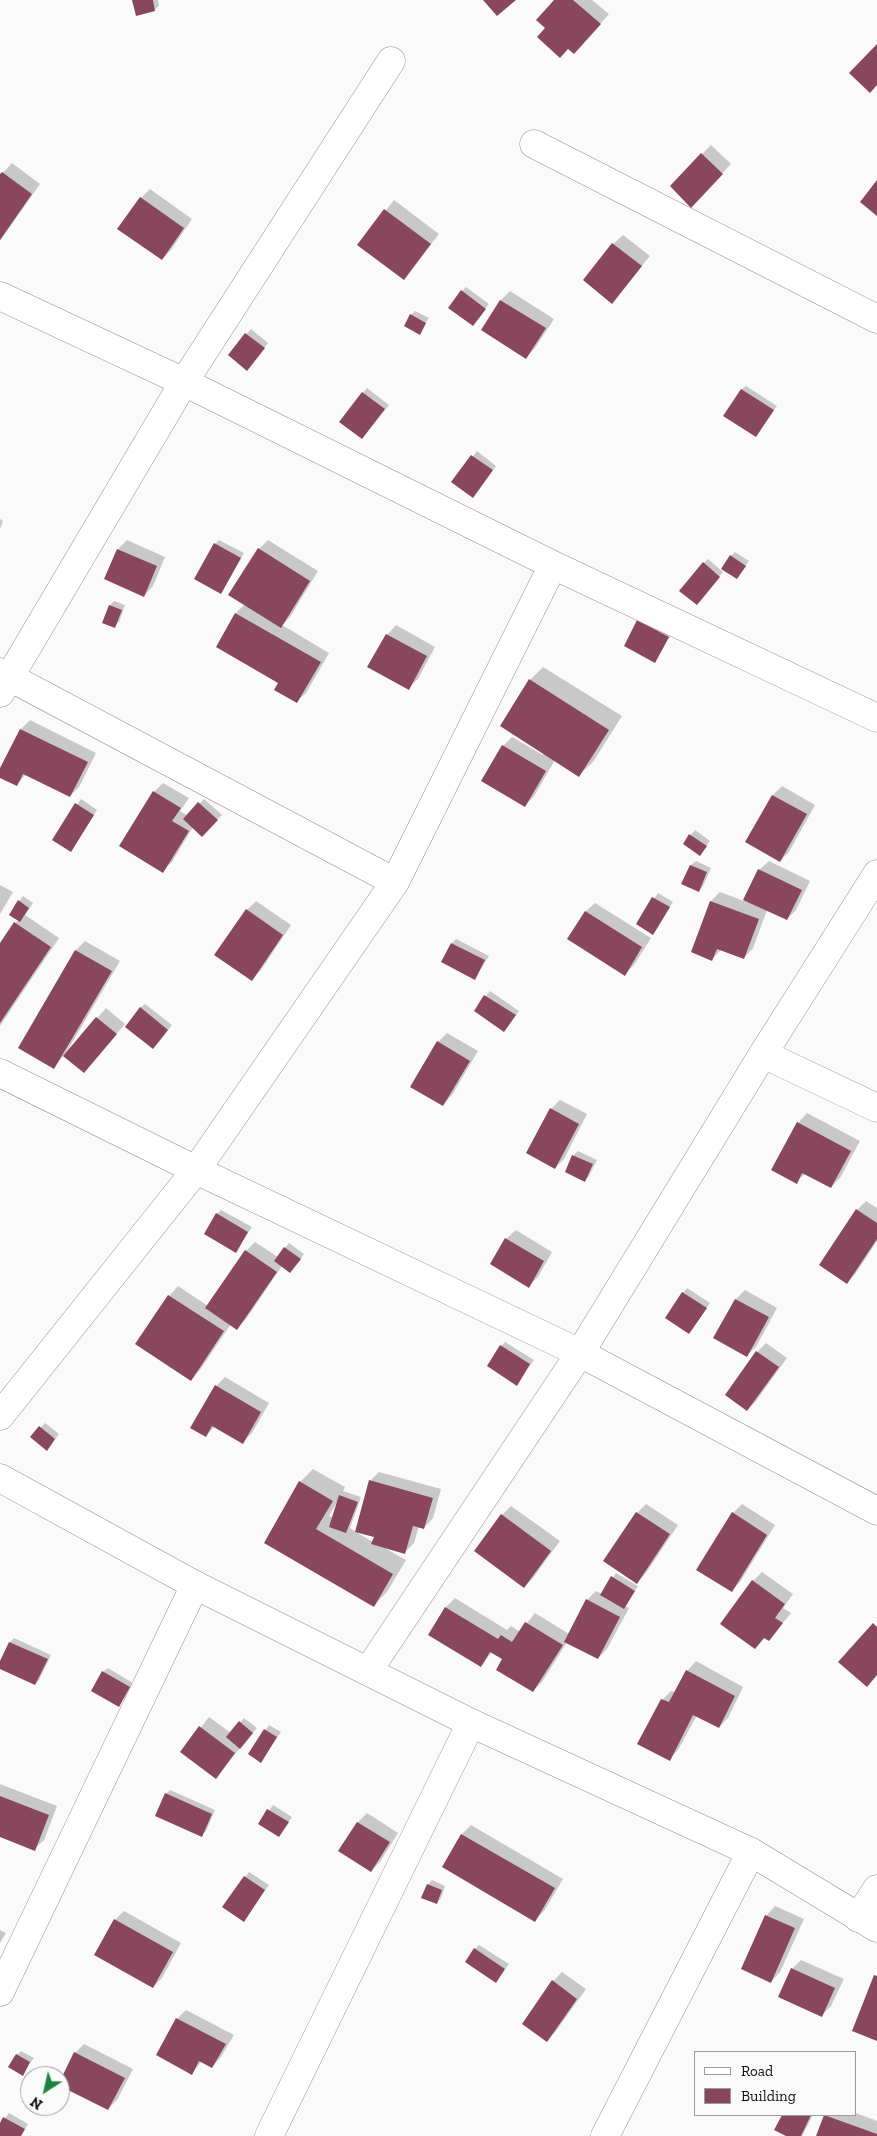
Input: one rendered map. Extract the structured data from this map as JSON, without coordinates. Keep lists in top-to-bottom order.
{
  "legend": ["Road", "Building"],
  "north": "bottom left"
}
